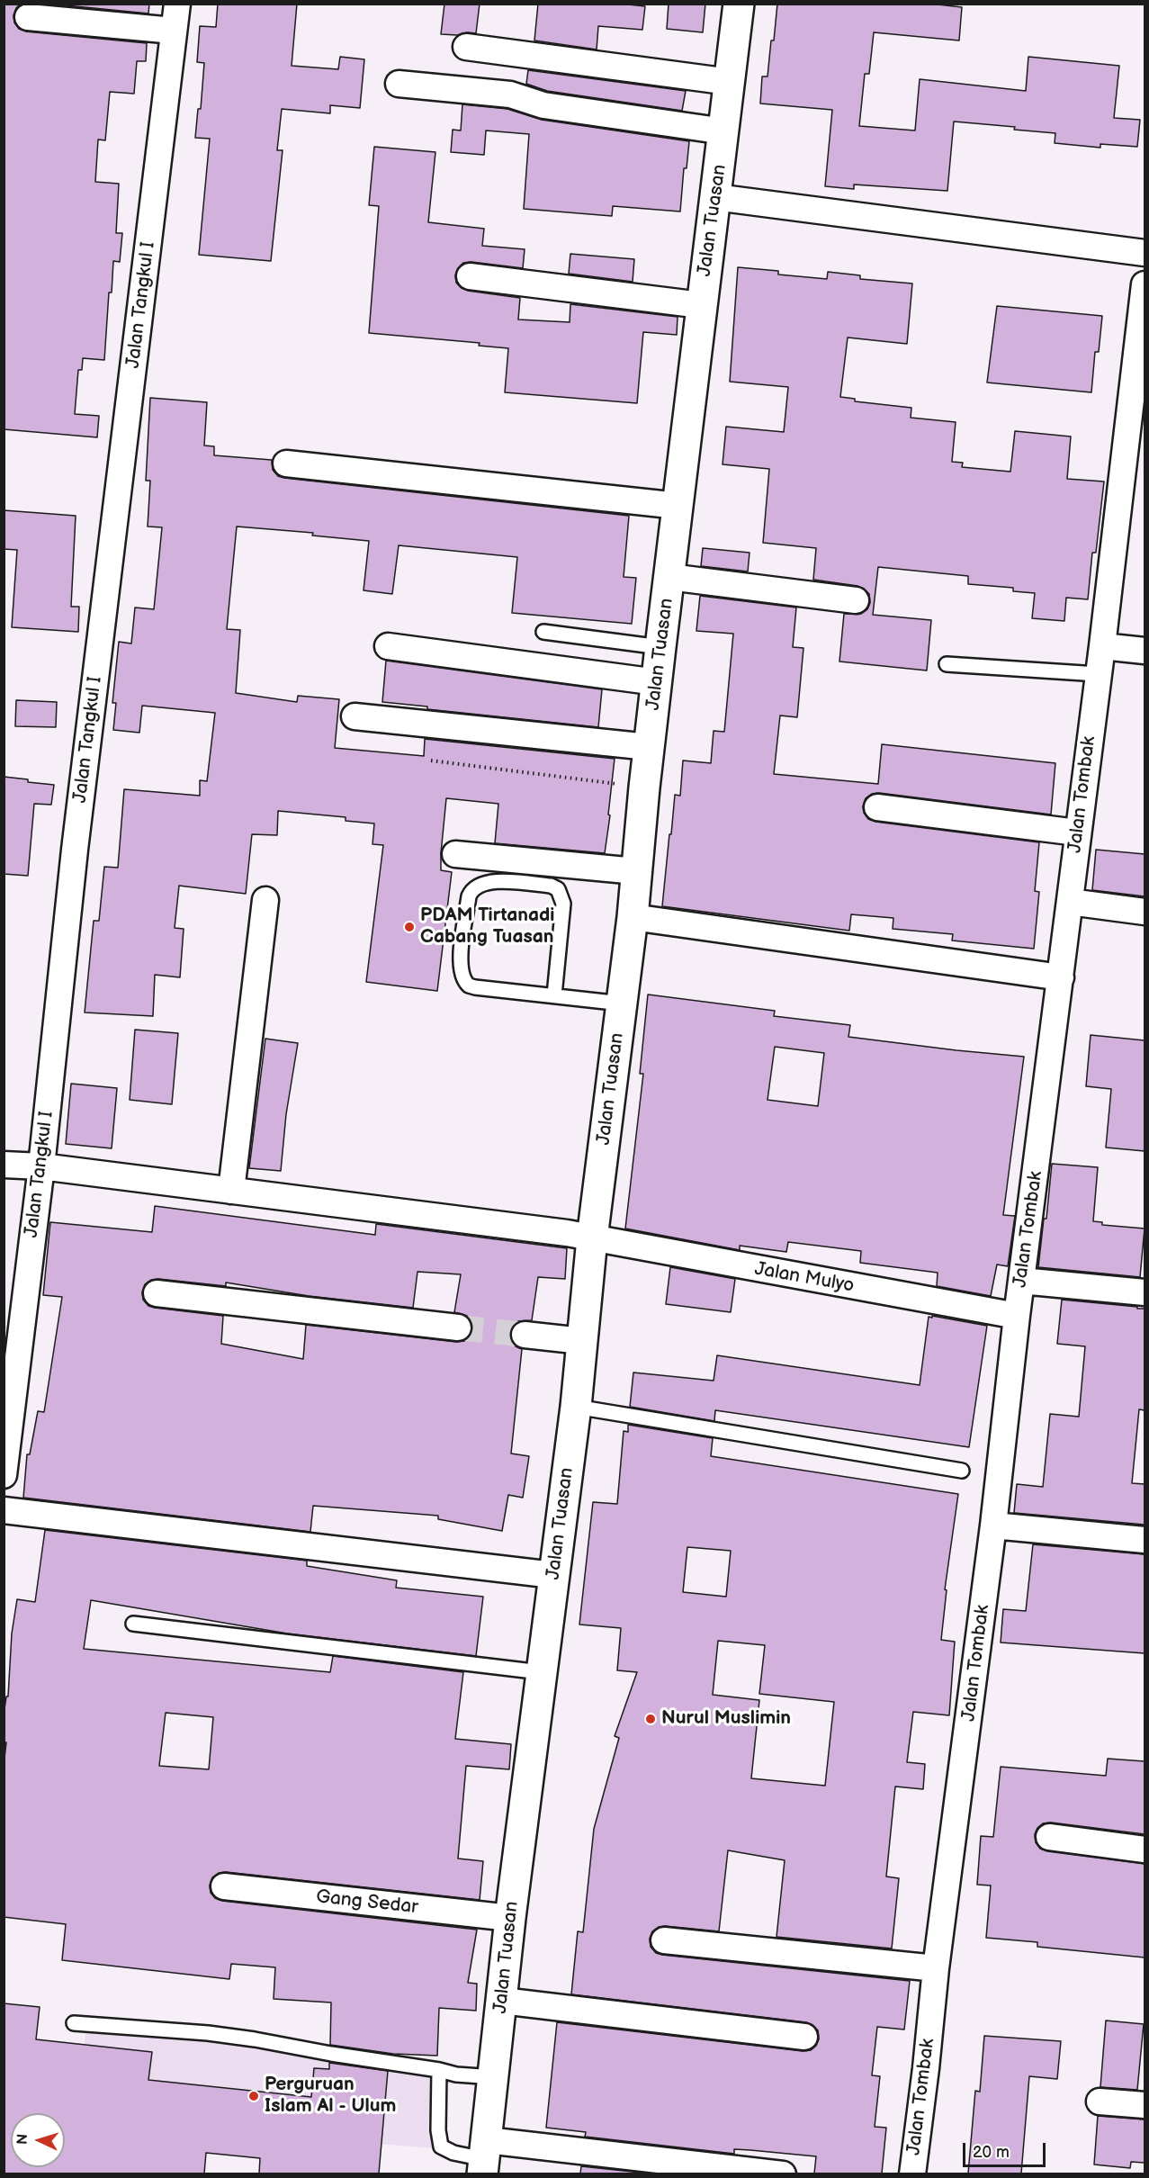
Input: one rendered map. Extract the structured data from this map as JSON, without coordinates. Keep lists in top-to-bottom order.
{
  "streets": {
    "street": [
      "Jalan Tuasan",
      "Jalan Tangkul I",
      "Jalan Tombak",
      "Jalan Mulyo",
      "Gang Sedar"
    ]
  },
  "crossings": [
    ["Jalan Tuasan", "Jalan Mulyo"],
    ["Jalan Tuasan", "Gang Sedar"],
    ["Jalan Tangkul I", "Jalan Mulyo"],
    ["Jalan Tombak", "Jalan Mulyo"]
  ],
  "places": ["PDAM Tirtanadi Cabang Tuasan", "Nurul Muslimin", "Perguruan Islam Al - Ulum"],
  "scale_bar": "20 m",
  "north": "left"
}
